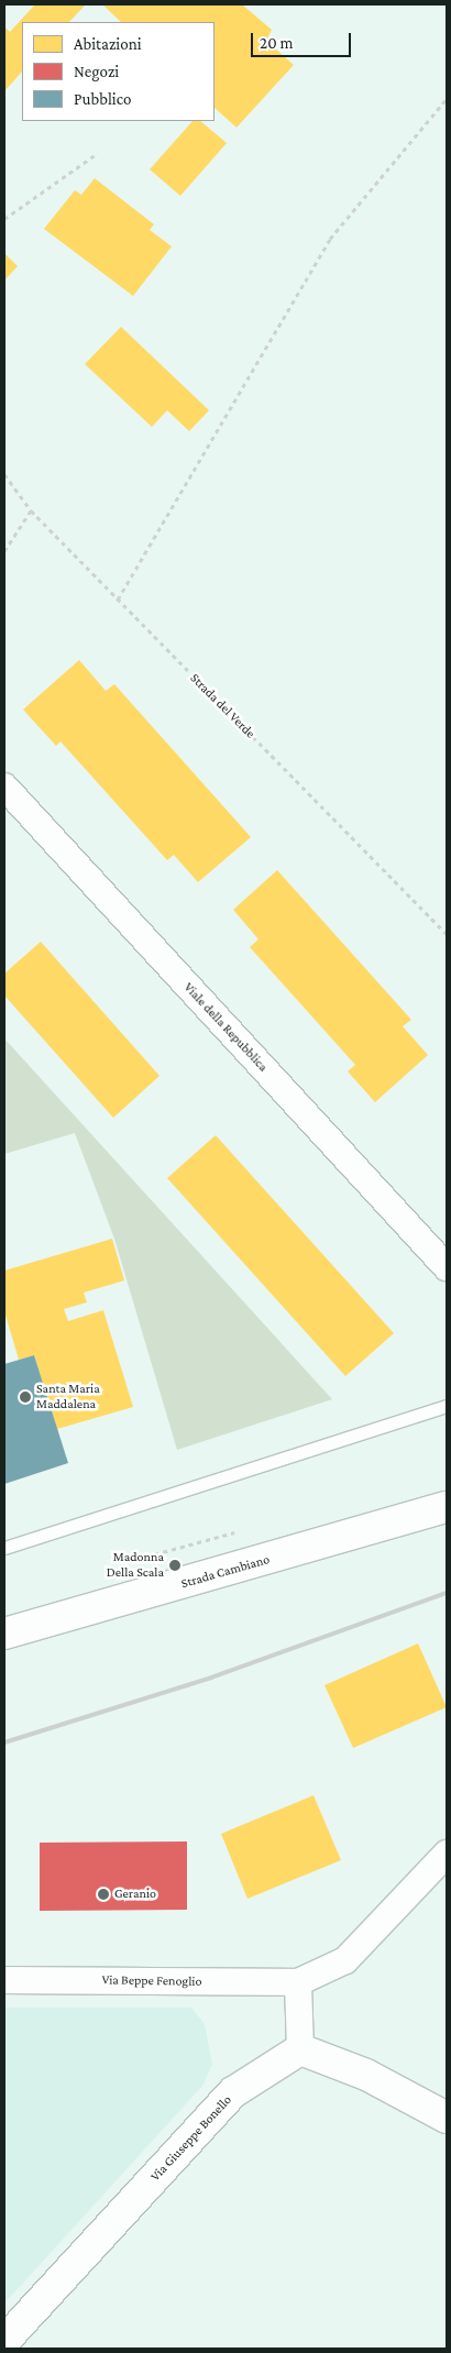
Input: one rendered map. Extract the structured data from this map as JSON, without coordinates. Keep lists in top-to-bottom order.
{
  "streets": {
    "street": [
      "Viale della Repubblica",
      "Strada Cambiano",
      "Via Beppe Fenoglio",
      "Via Giuseppe Bonello"
    ],
    "path": ["Strada del Verde"]
  },
  "places": ["Santa Maria Maddalena", "Madonna Della Scala", "Geranio"],
  "legend": ["Abitazioni", "Negozi", "Pubblico"],
  "scale_bar": "20 m"
}
